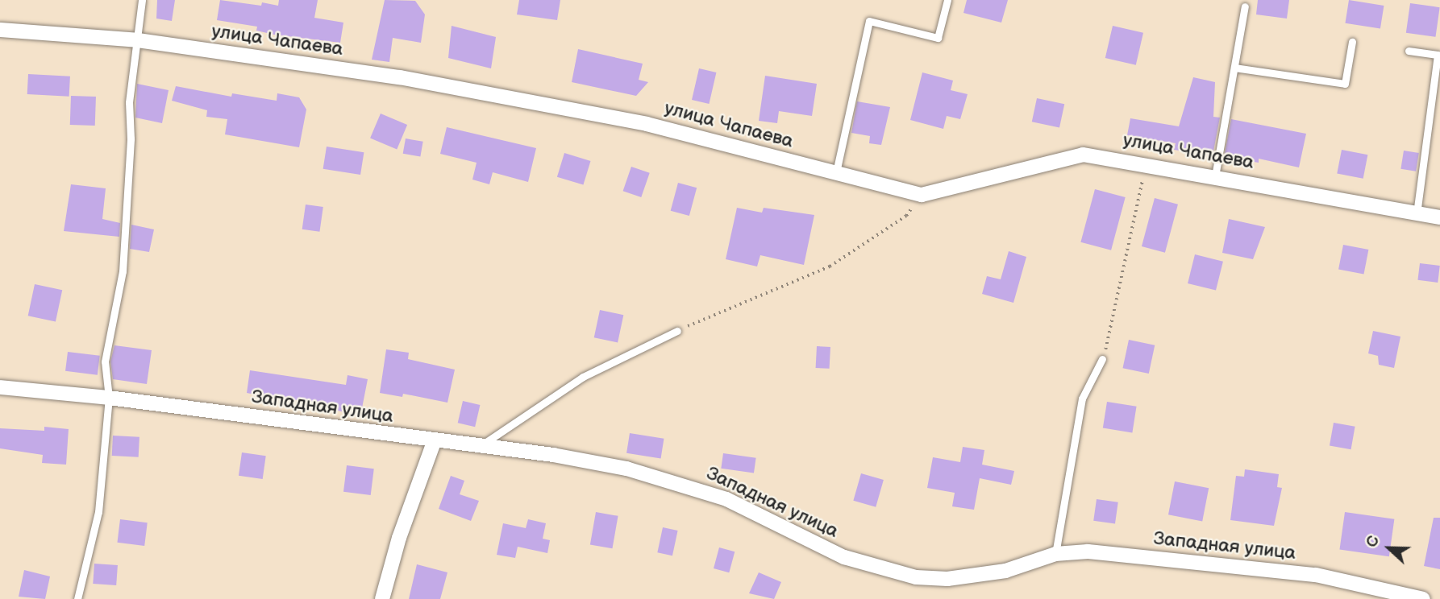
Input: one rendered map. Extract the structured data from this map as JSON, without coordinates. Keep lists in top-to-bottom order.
{
  "streets": {
    "street": ["улица Чапаева", "Западная улица"]
  },
  "north": "left"
}
